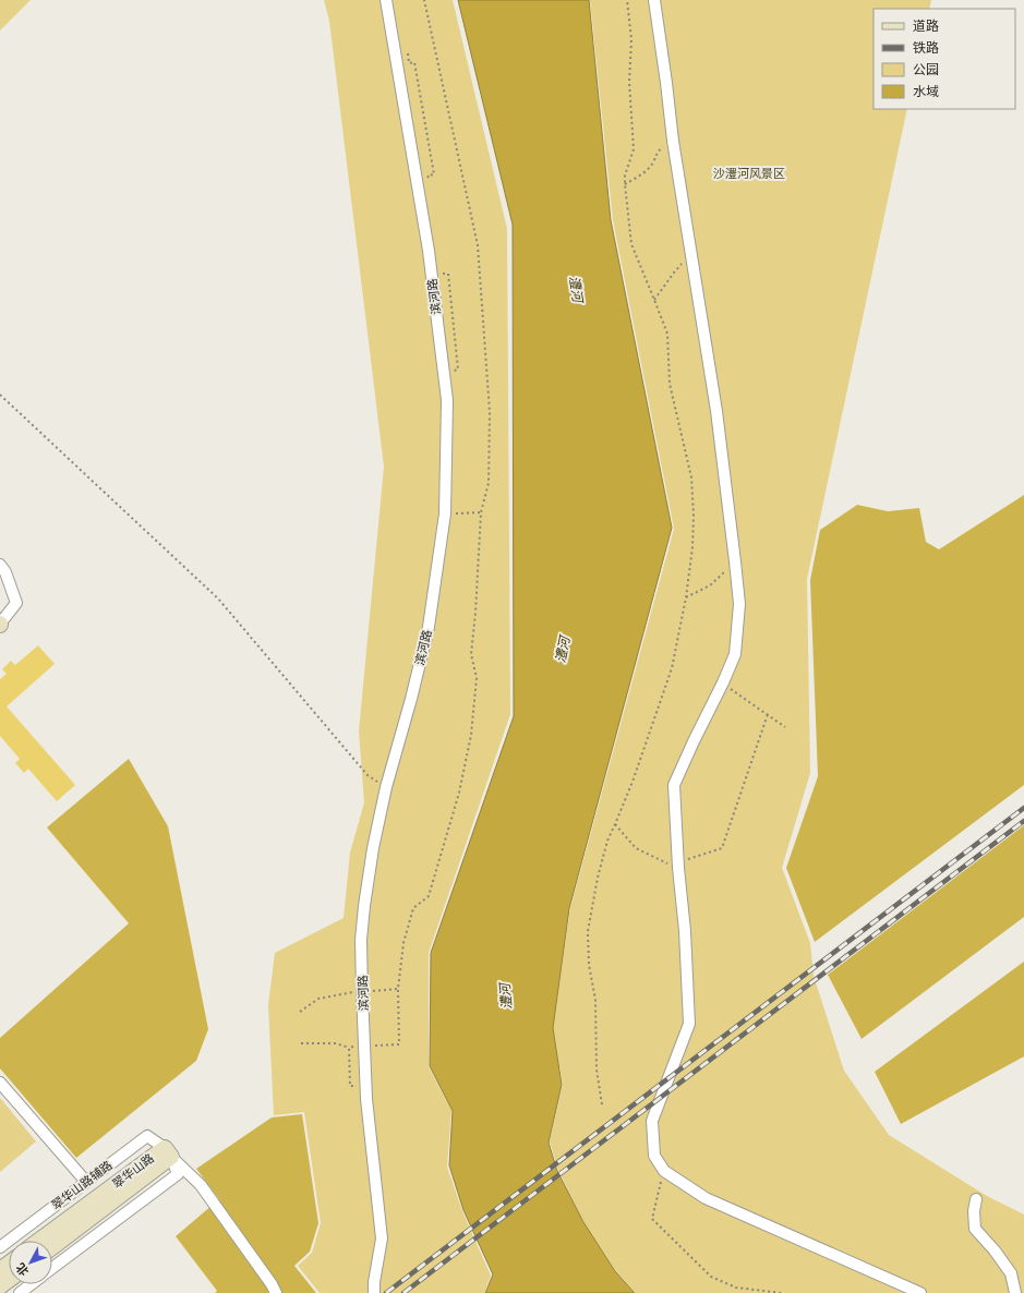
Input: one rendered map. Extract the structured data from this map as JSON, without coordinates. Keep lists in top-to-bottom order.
{
  "streets": {
    "main road": ["翠华山路"],
    "street": ["滨河路", "翠华山路辅路"]
  },
  "crossings": [
    ["翠华山路", "翠华山路辅路"]
  ],
  "water": ["澧河"],
  "parks": ["沙澧河风景区"],
  "legend": [
    "道路",
    "铁路",
    "公园",
    "水域"
  ],
  "north": "bottom left"
}
